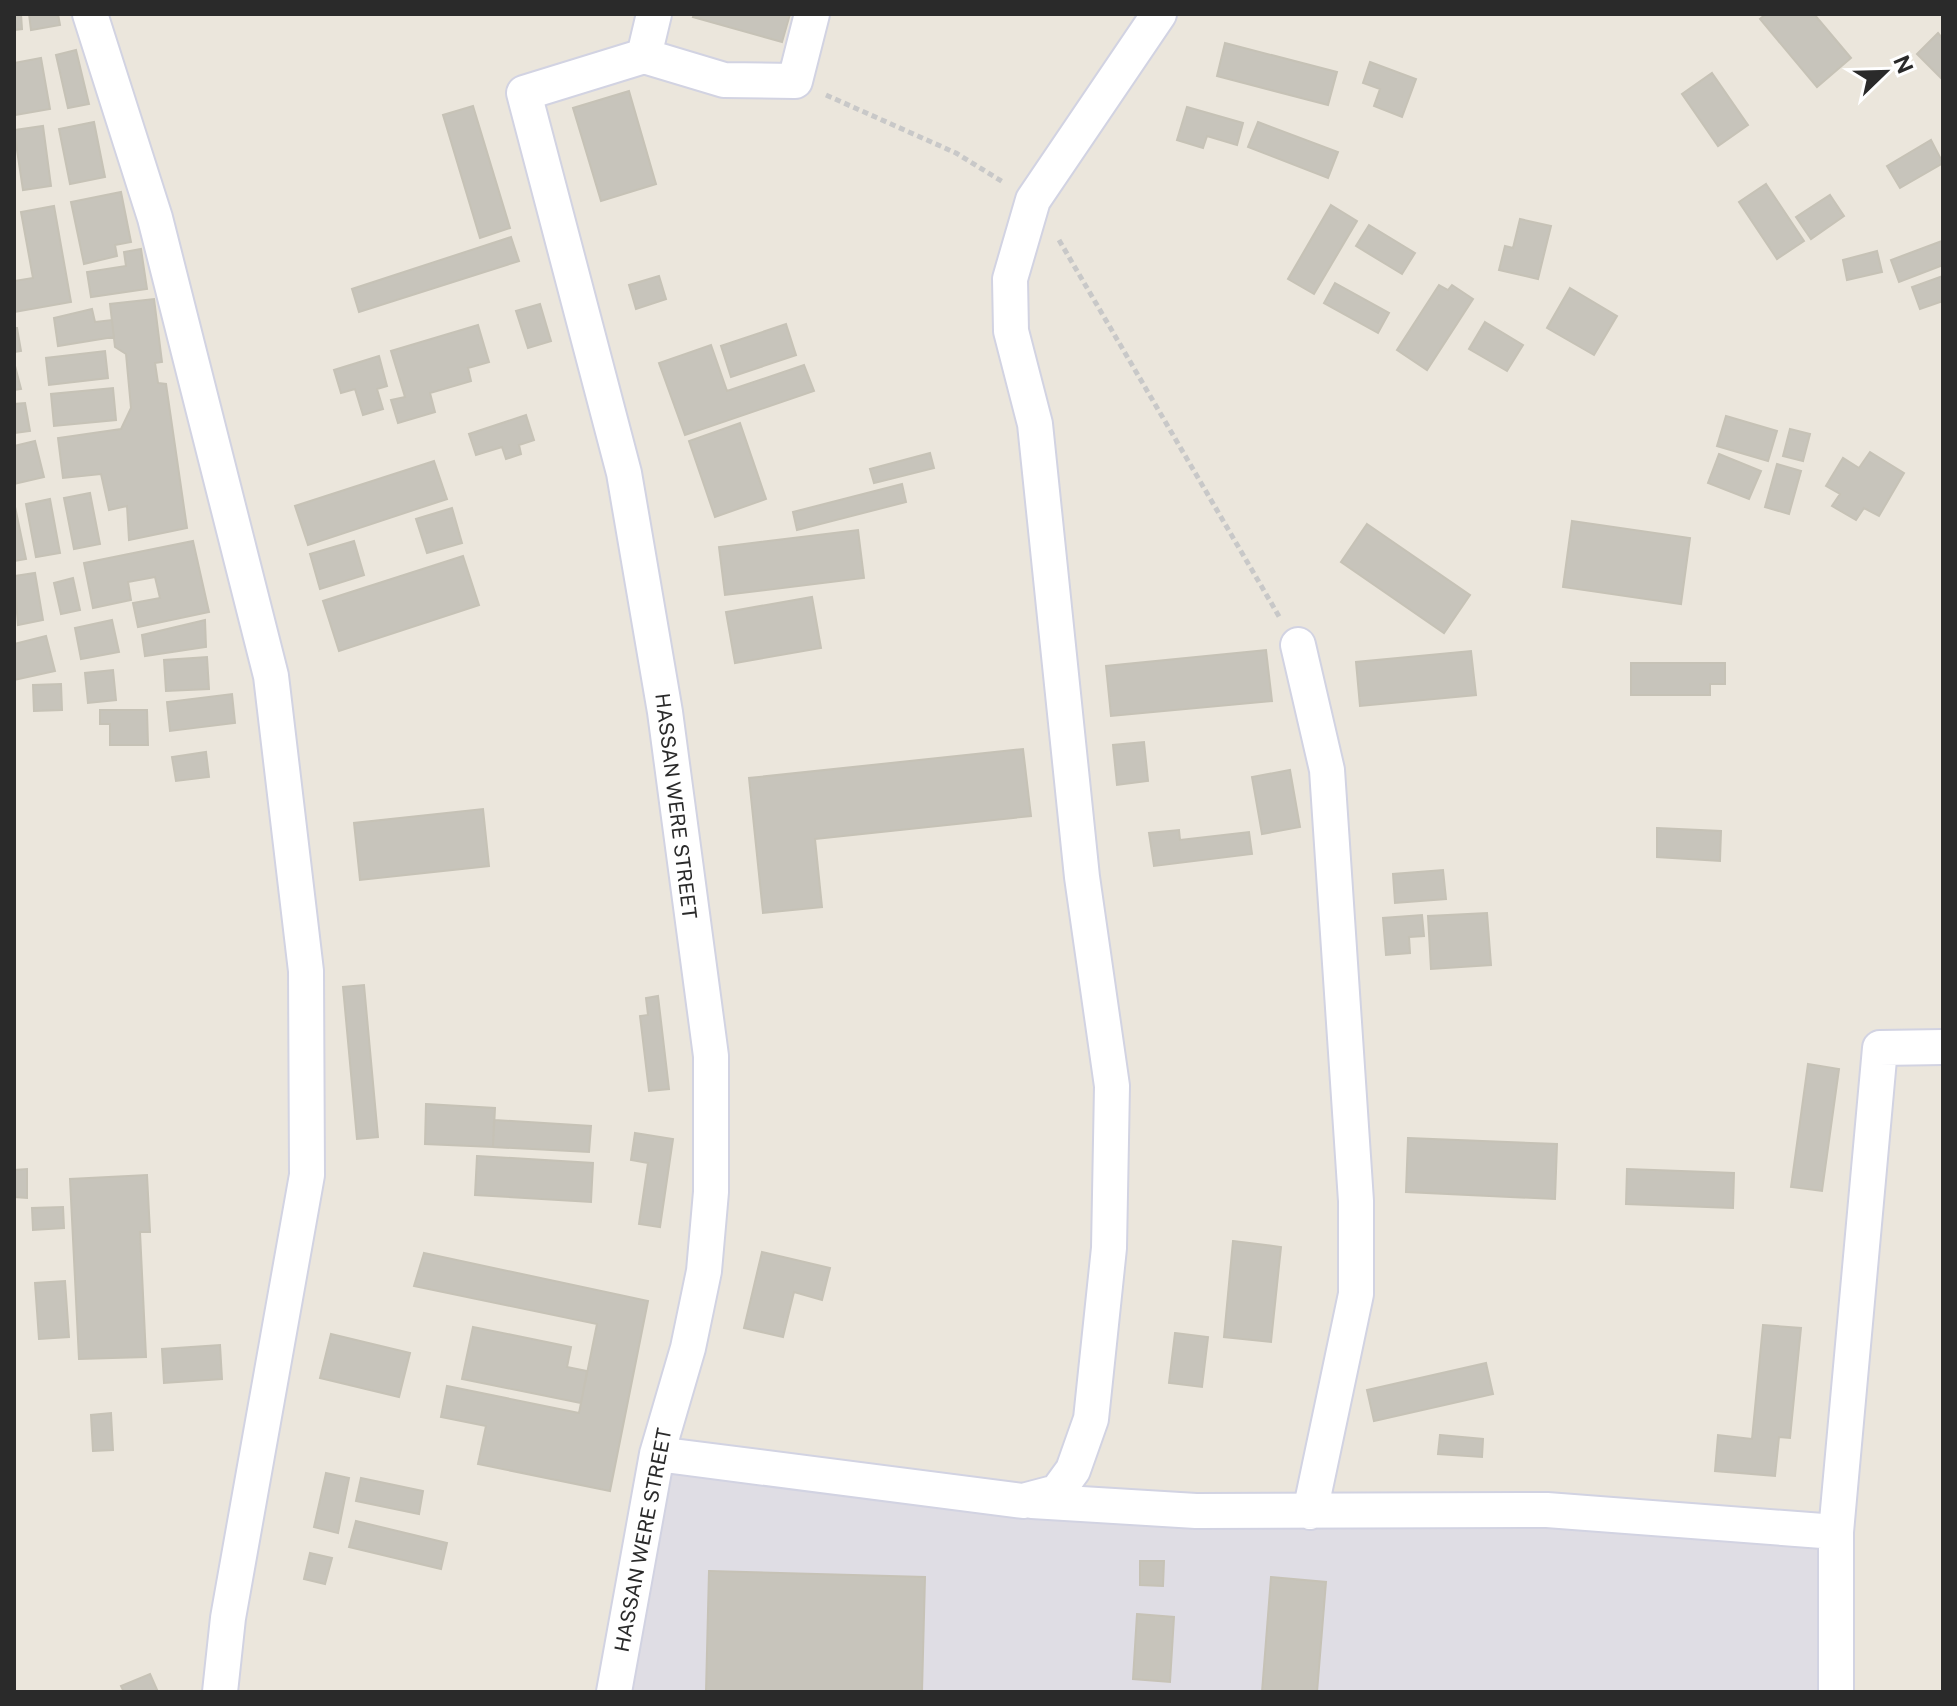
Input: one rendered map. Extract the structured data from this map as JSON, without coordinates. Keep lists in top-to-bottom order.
{
  "streets": {
    "street": ["HASSAN WERE STREET"]
  },
  "north": "top right"
}
